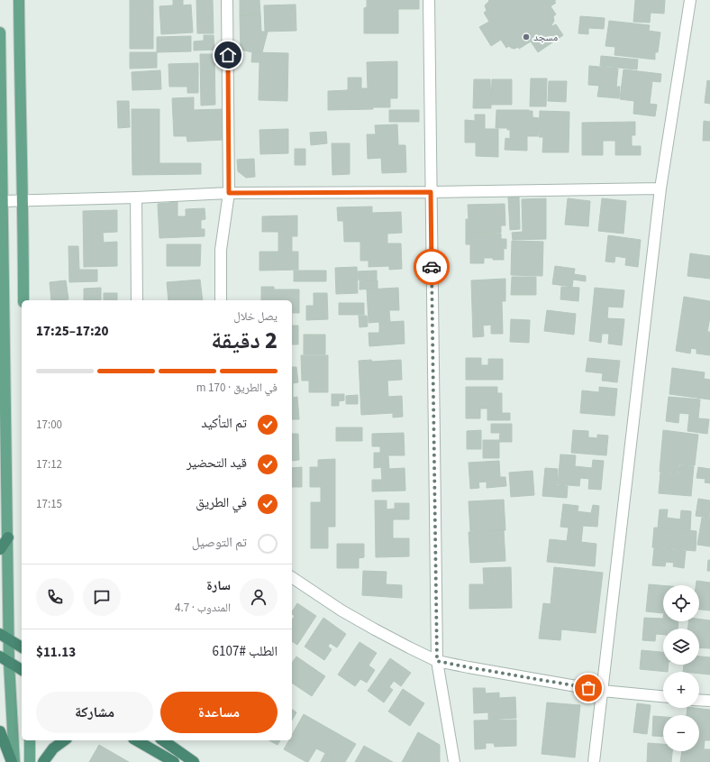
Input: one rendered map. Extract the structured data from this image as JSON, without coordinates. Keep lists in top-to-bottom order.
{
  "places": ["مسجد"],
  "page": {
    "heading": ["2 دقيقة", "يصل خلال", "17:20–17:25"],
    "panel": [
      "سارة",
      "المندوب · 4.7",
      "الطلب #6107",
      "$11.13"
    ],
    "bar": "في الطريق · 170 m",
    "list": [
      ["تم التأكيد", "17:00"],
      ["قيد التحضير", "17:12"],
      ["في الطريق", "17:15"],
      "تم التوصيل"
    ],
    "map_buttons": ["+", "−"],
    "buttons": ["مساعدة", "مشاركة"]
  }
}
